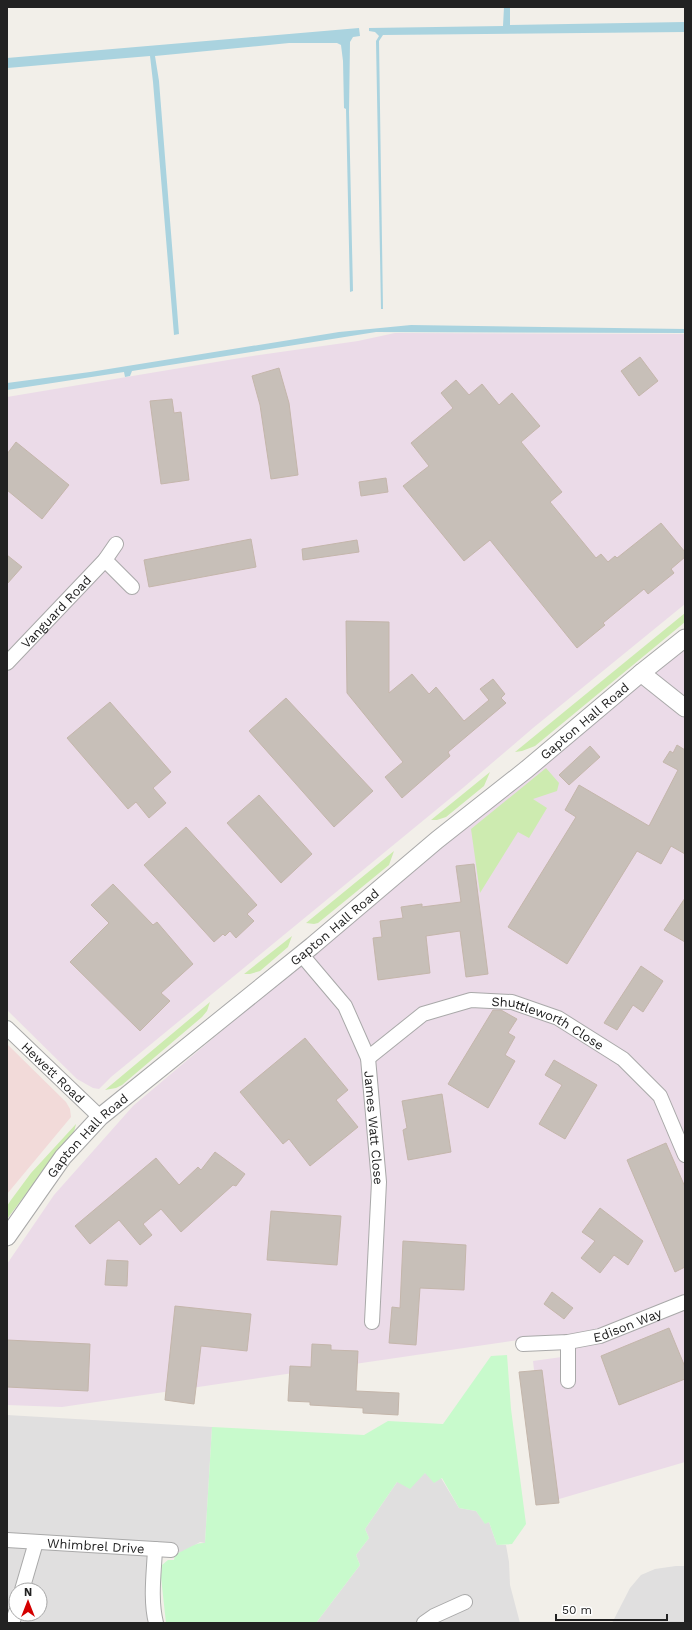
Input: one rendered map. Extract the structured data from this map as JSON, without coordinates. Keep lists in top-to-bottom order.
{
  "streets": {
    "street": [
      "Vanguard Road",
      "Gapton Hall Road",
      "Shuttleworth Close",
      "Hewett Road",
      "James Watt Close",
      "Edison Way",
      "Whimbrel Drive"
    ]
  },
  "crossings": [
    ["Gapton Hall Road", "Hewett Road"],
    ["Gapton Hall Road", "James Watt Close"],
    ["Shuttleworth Close", "James Watt Close"]
  ],
  "scale_bar": "50 m",
  "north": "top"
}
